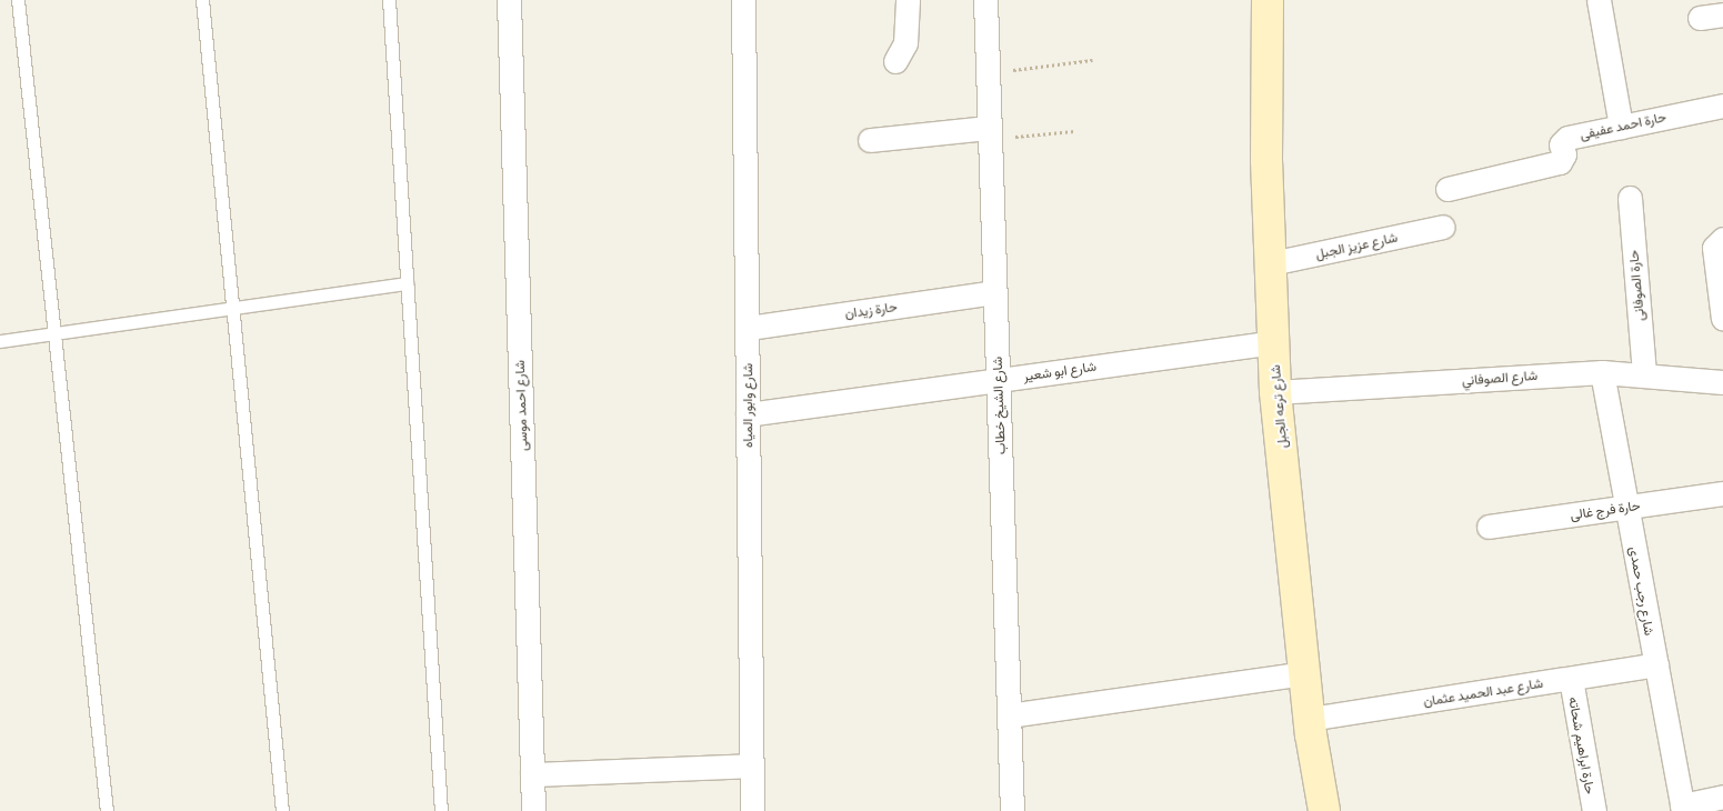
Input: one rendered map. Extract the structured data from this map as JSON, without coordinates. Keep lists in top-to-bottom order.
{
  "streets": {
    "street": [
      "حارة احمد عفيفى",
      "شارع عزيز الجبل",
      "حارة الصوفانى",
      "حارة زيدان",
      "شارع ابو شعير",
      "شارع الصوفاني",
      "شارع احمد موسى",
      "شارع وابور المياه",
      "شارع الشيخ خطاب",
      "شارع ترعه الجبل",
      "حارة فرج غالى",
      "شارع رجب حمدى",
      "شارع عبد الحميد عثمان",
      "حارة ابراهيم شحاته"
    ]
  },
  "crossings": [
    ["شارع عزيز الجبل", "شارع ترعه الجبل"],
    ["حارة الصوفانى", "شارع الصوفاني"],
    ["حارة زيدان", "شارع وابور المياه"],
    ["حارة زيدان", "شارع الشيخ خطاب"],
    ["شارع ابو شعير", "شارع وابور المياه"],
    ["شارع ابو شعير", "شارع الشيخ خطاب"],
    ["شارع ابو شعير", "شارع ترعه الجبل"],
    ["شارع الصوفاني", "شارع ترعه الجبل"],
    ["شارع الصوفاني", "شارع رجب حمدى"],
    ["شارع ترعه الجبل", "شارع عبد الحميد عثمان"],
    ["حارة فرج غالى", "شارع رجب حمدى"],
    ["شارع رجب حمدى", "شارع عبد الحميد عثمان"],
    ["شارع عبد الحميد عثمان", "حارة ابراهيم شحاته"]
  ]
}
